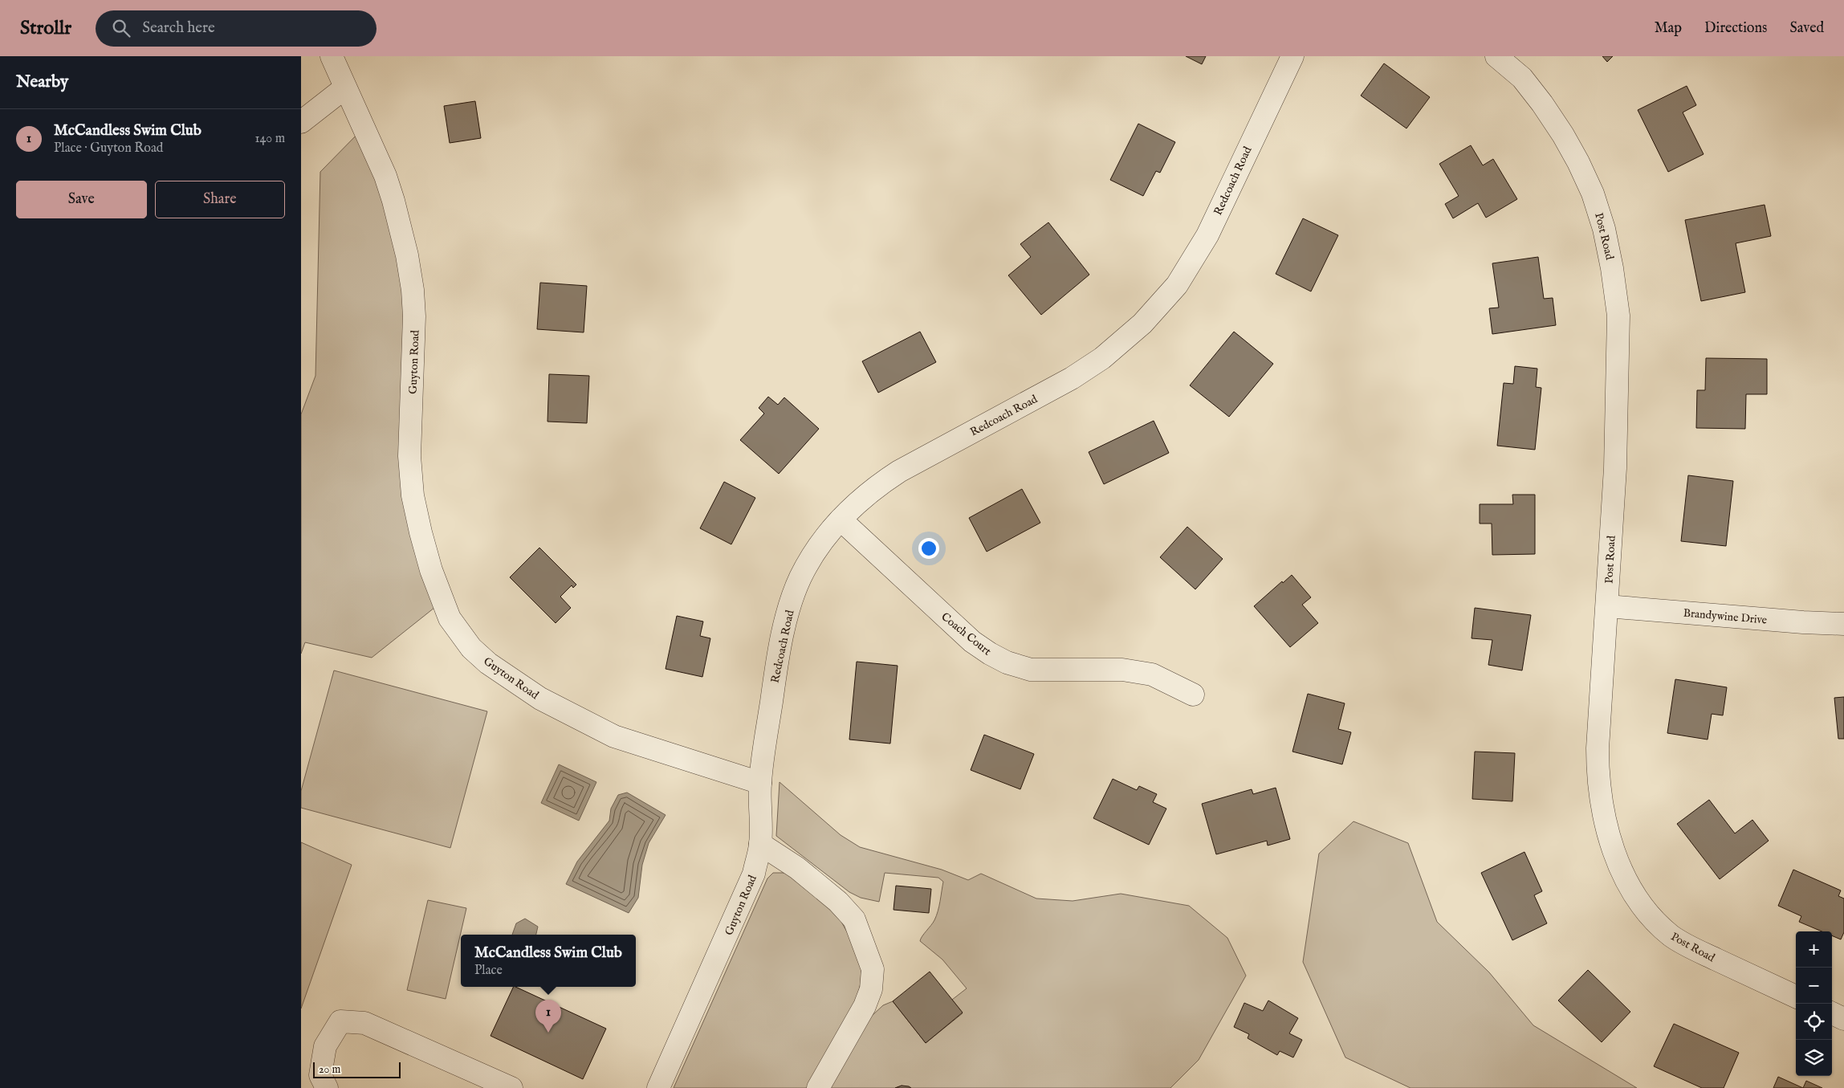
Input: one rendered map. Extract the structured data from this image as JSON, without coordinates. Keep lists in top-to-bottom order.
{
  "streets": {
    "street": [
      "Redcoach Road",
      "Post Road",
      "Guyton Road",
      "Brandywine Drive",
      "Coach Court"
    ]
  },
  "crossings": [
    ["Redcoach Road", "Guyton Road"],
    ["Redcoach Road", "Coach Court"],
    ["Post Road", "Brandywine Drive"]
  ],
  "scale_bar": "20 m",
  "page": {
    "header": "Strollr",
    "search": "Search here",
    "nav": ["Map", "Directions", "Saved"],
    "heading": "Nearby",
    "list": [
      {
        "mark": "1",
        "name": "McCandless Swim Club",
        "note": "Place · Guyton Road",
        "value": "140 m"
      }
    ],
    "buttons": ["Save", "Share"],
    "map_buttons": ["+", "−"],
    "popup": ["McCandless Swim Club", "Place"],
    "pins": "1",
    "scale": "20 m"
  }
}
